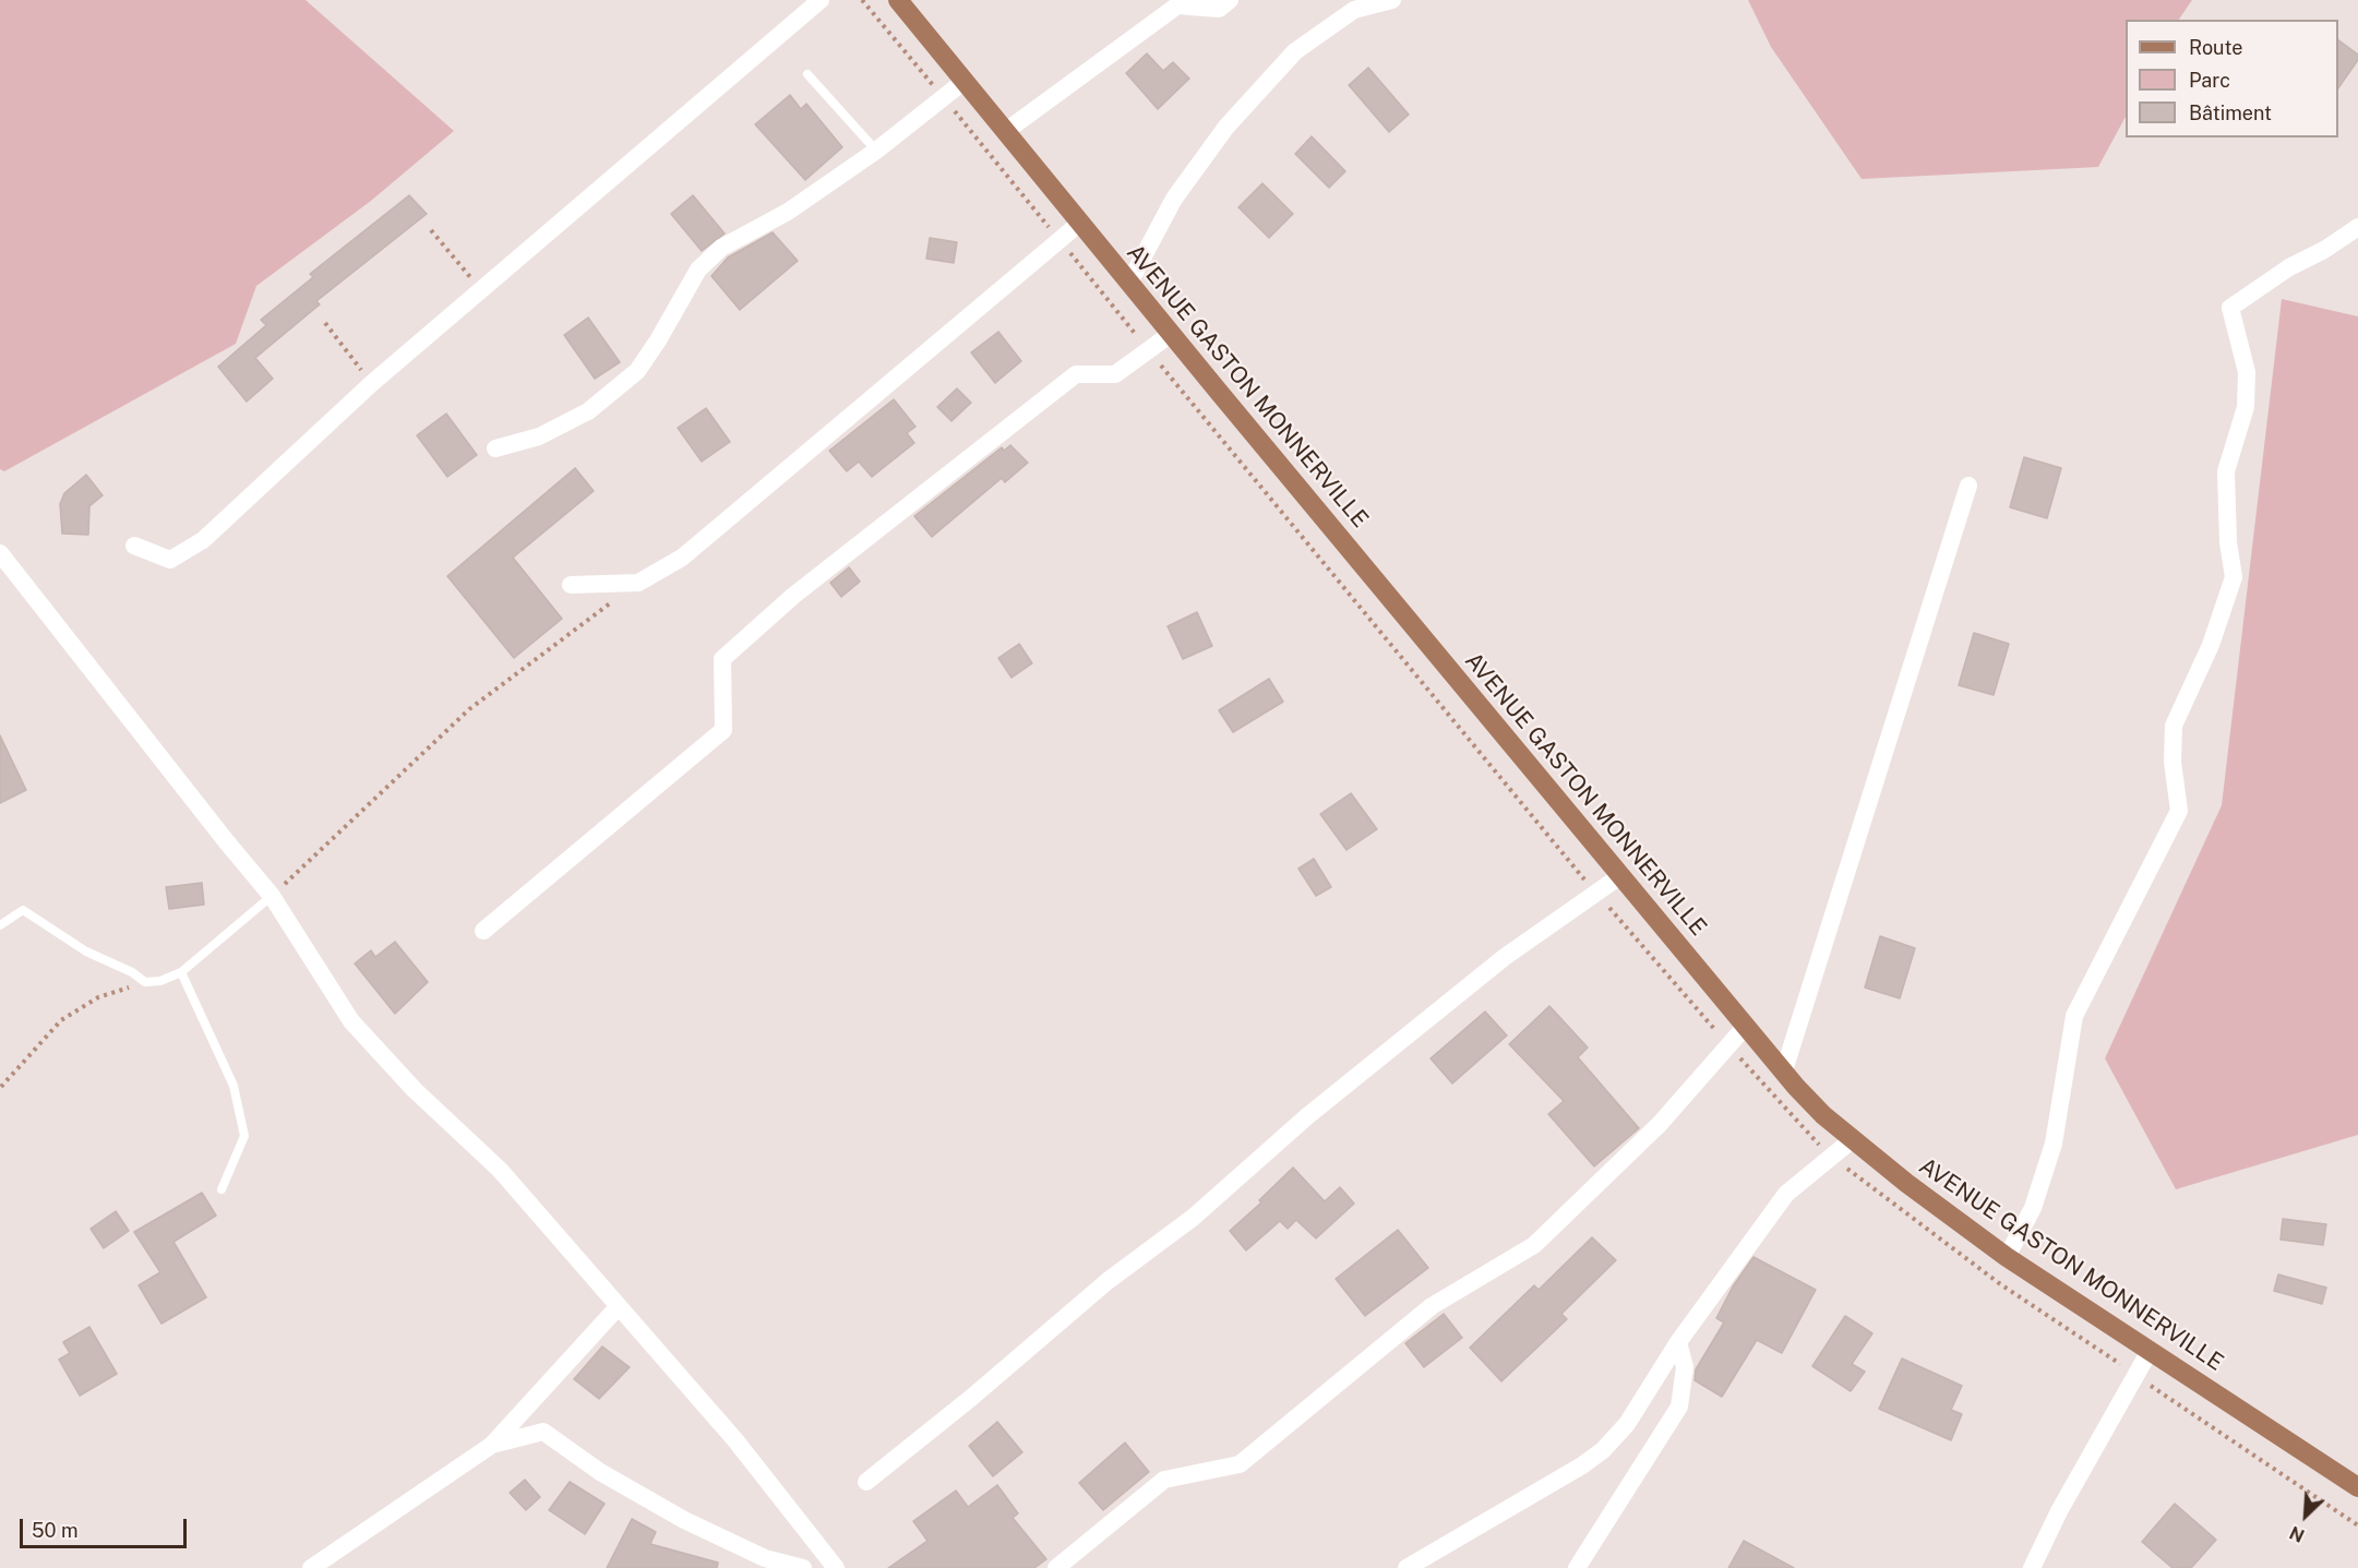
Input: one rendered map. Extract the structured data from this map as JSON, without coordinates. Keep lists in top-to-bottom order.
{
  "streets": {
    "main road": ["AVENUE GASTON MONNERVILLE"]
  },
  "legend": ["Route", "Parc", "Bâtiment"],
  "scale_bar": "50 m",
  "north": "bottom left"
}
